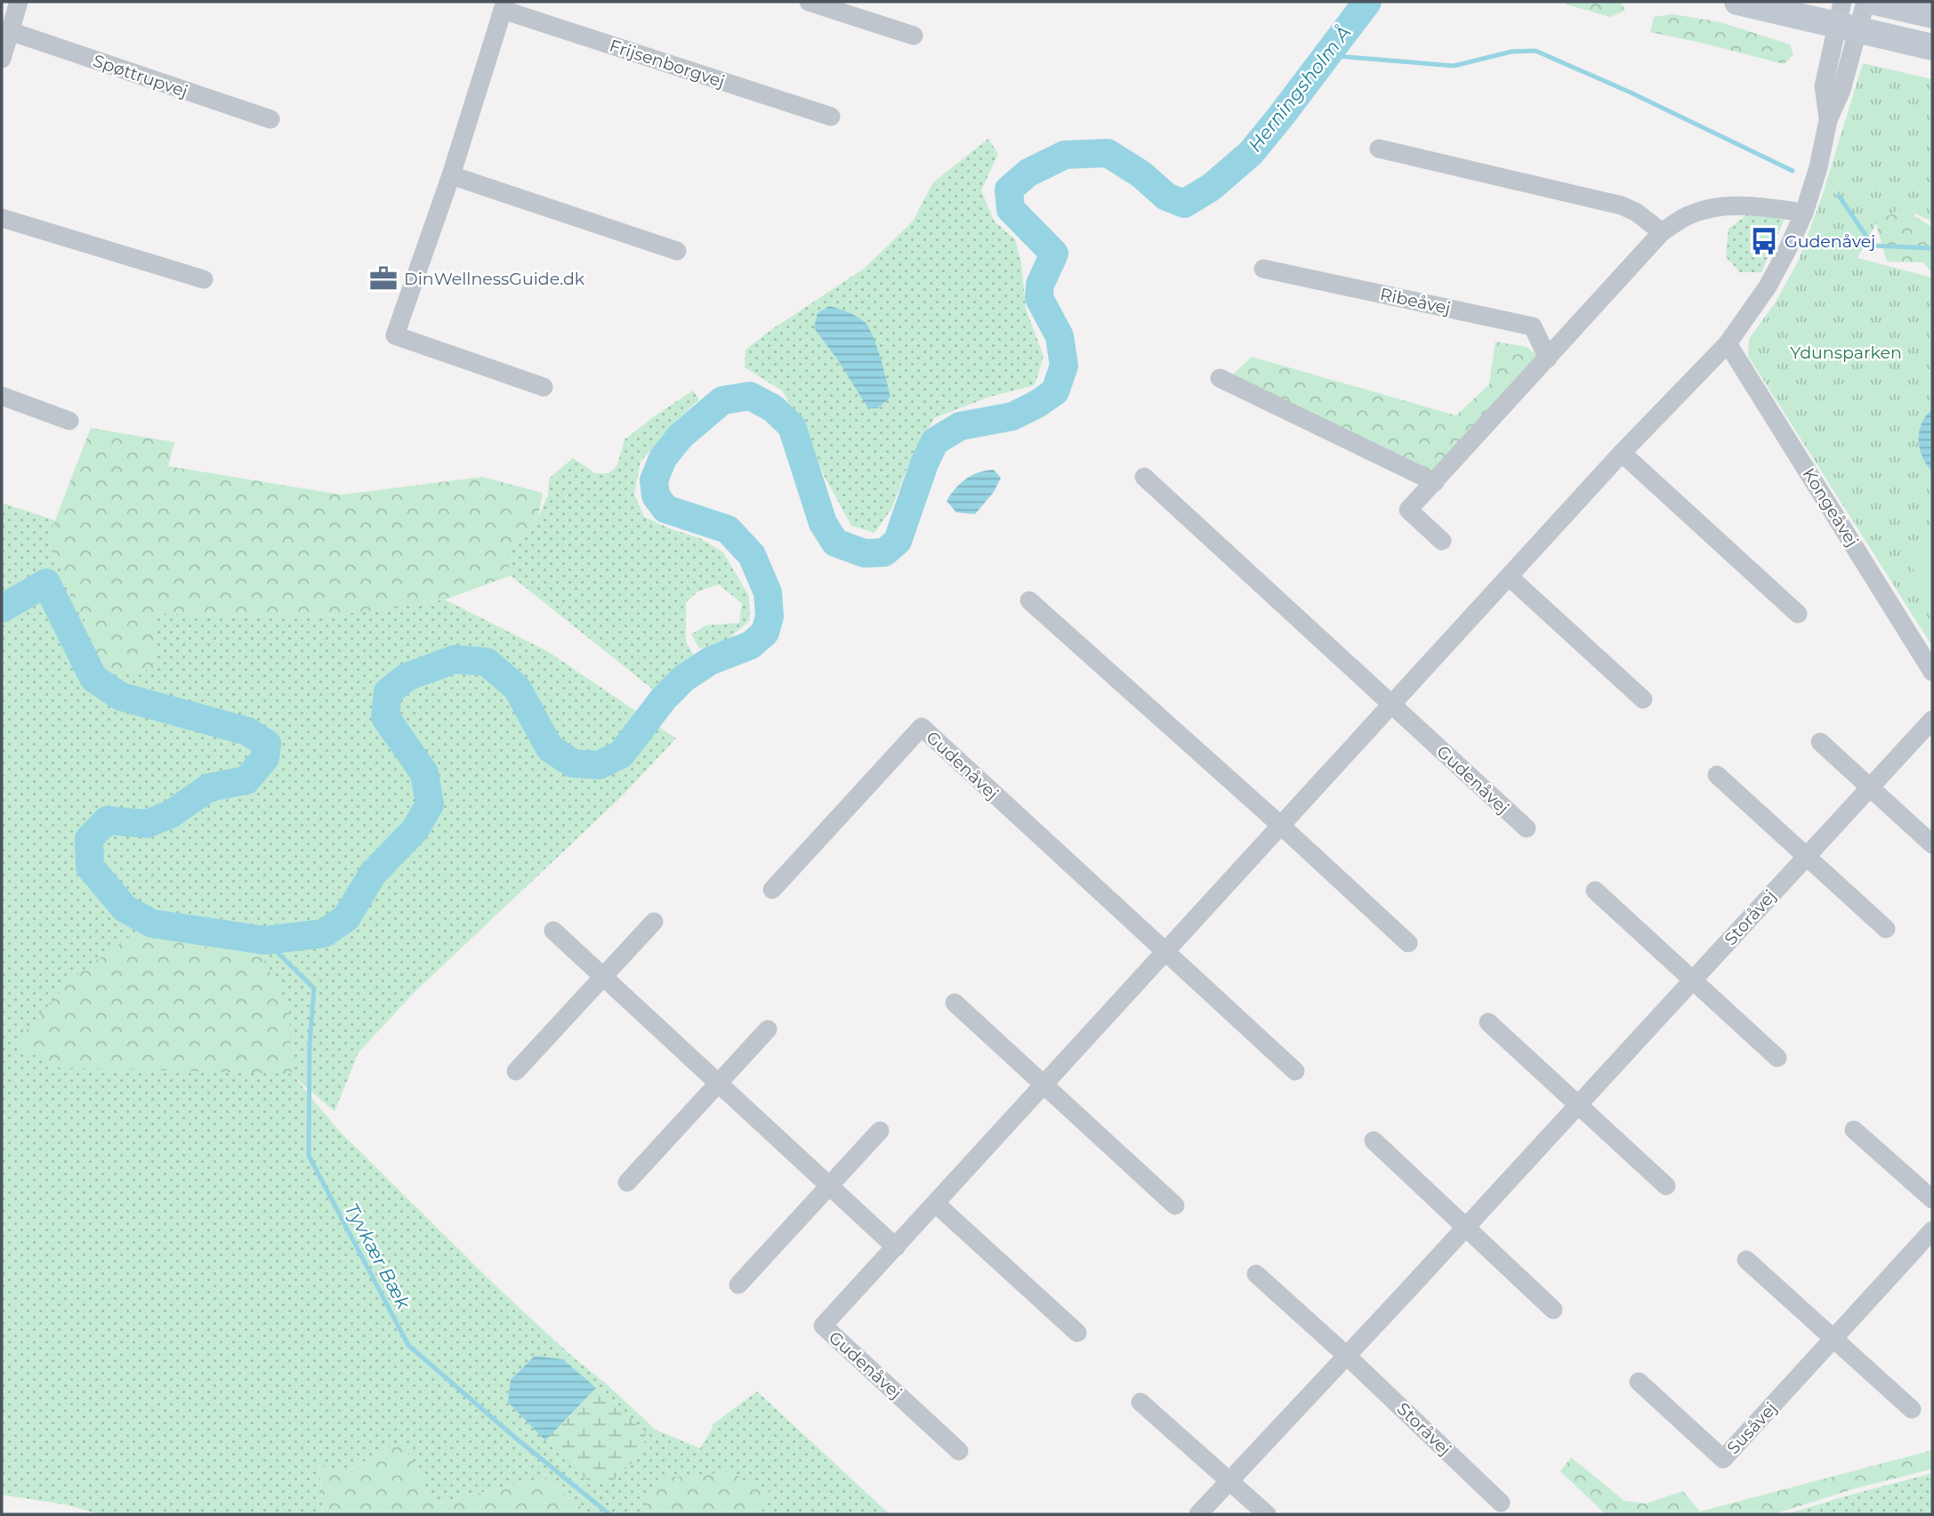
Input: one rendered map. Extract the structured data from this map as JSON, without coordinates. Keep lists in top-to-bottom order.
{
  "streets": {
    "street": [
      "Frijsenborgvej",
      "Spøttrupvej",
      "Ribeåvej",
      "Kongeåvej",
      "Gudenåvej",
      "Storåvej",
      "Susåvej"
    ]
  },
  "crossings": [
    ["Kongeåvej", "Gudenåvej"]
  ],
  "water": ["Herningsholm Å", "Tyvkær Bæk"],
  "parks": ["Ydunsparken"],
  "places": {
    "bus stop": ["Gudenåvej"],
    "office": ["DinWellnessGuide.dk"]
  }
}
